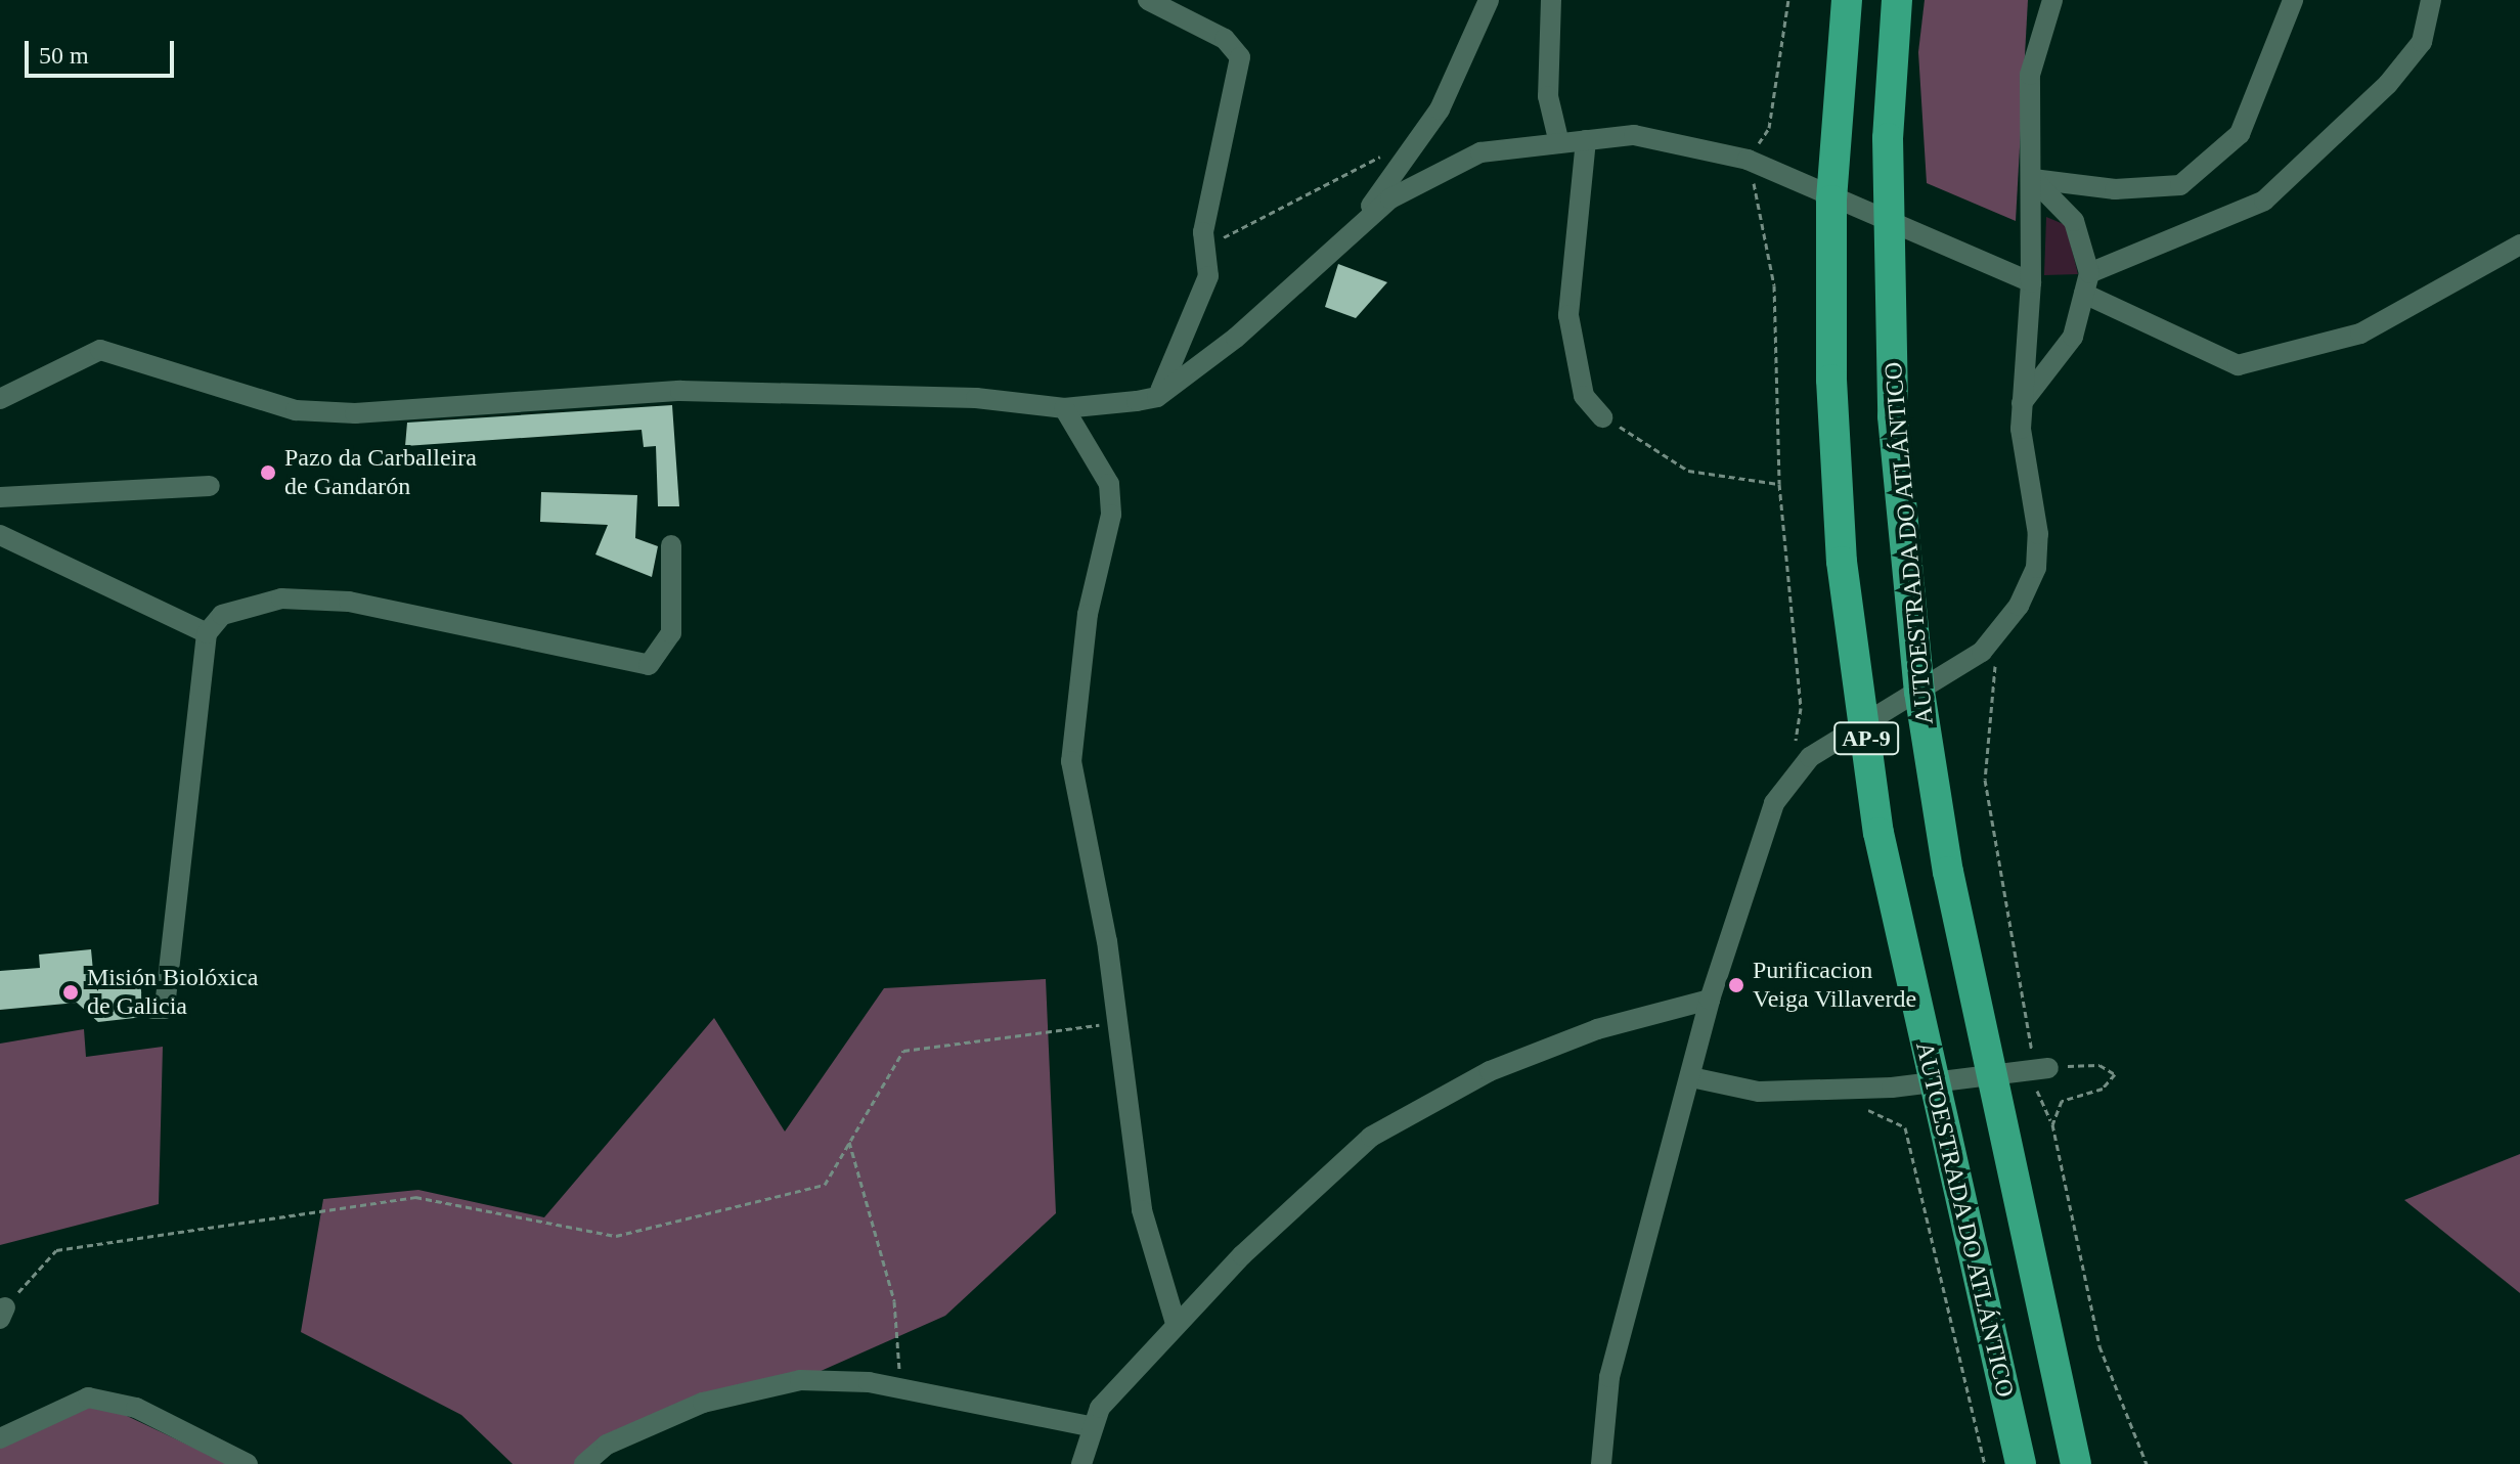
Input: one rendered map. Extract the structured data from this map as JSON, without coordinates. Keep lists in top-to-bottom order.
{
  "streets": {
    "highway": ["AUTOESTRADA DO ATLÁNTICO", "AP-9"]
  },
  "places": ["Pazo da Carballeira de Gandarón", "Purificacion Veiga Villaverde", "Misión Biolóxica de Galicia"],
  "scale_bar": "50 m"
}
